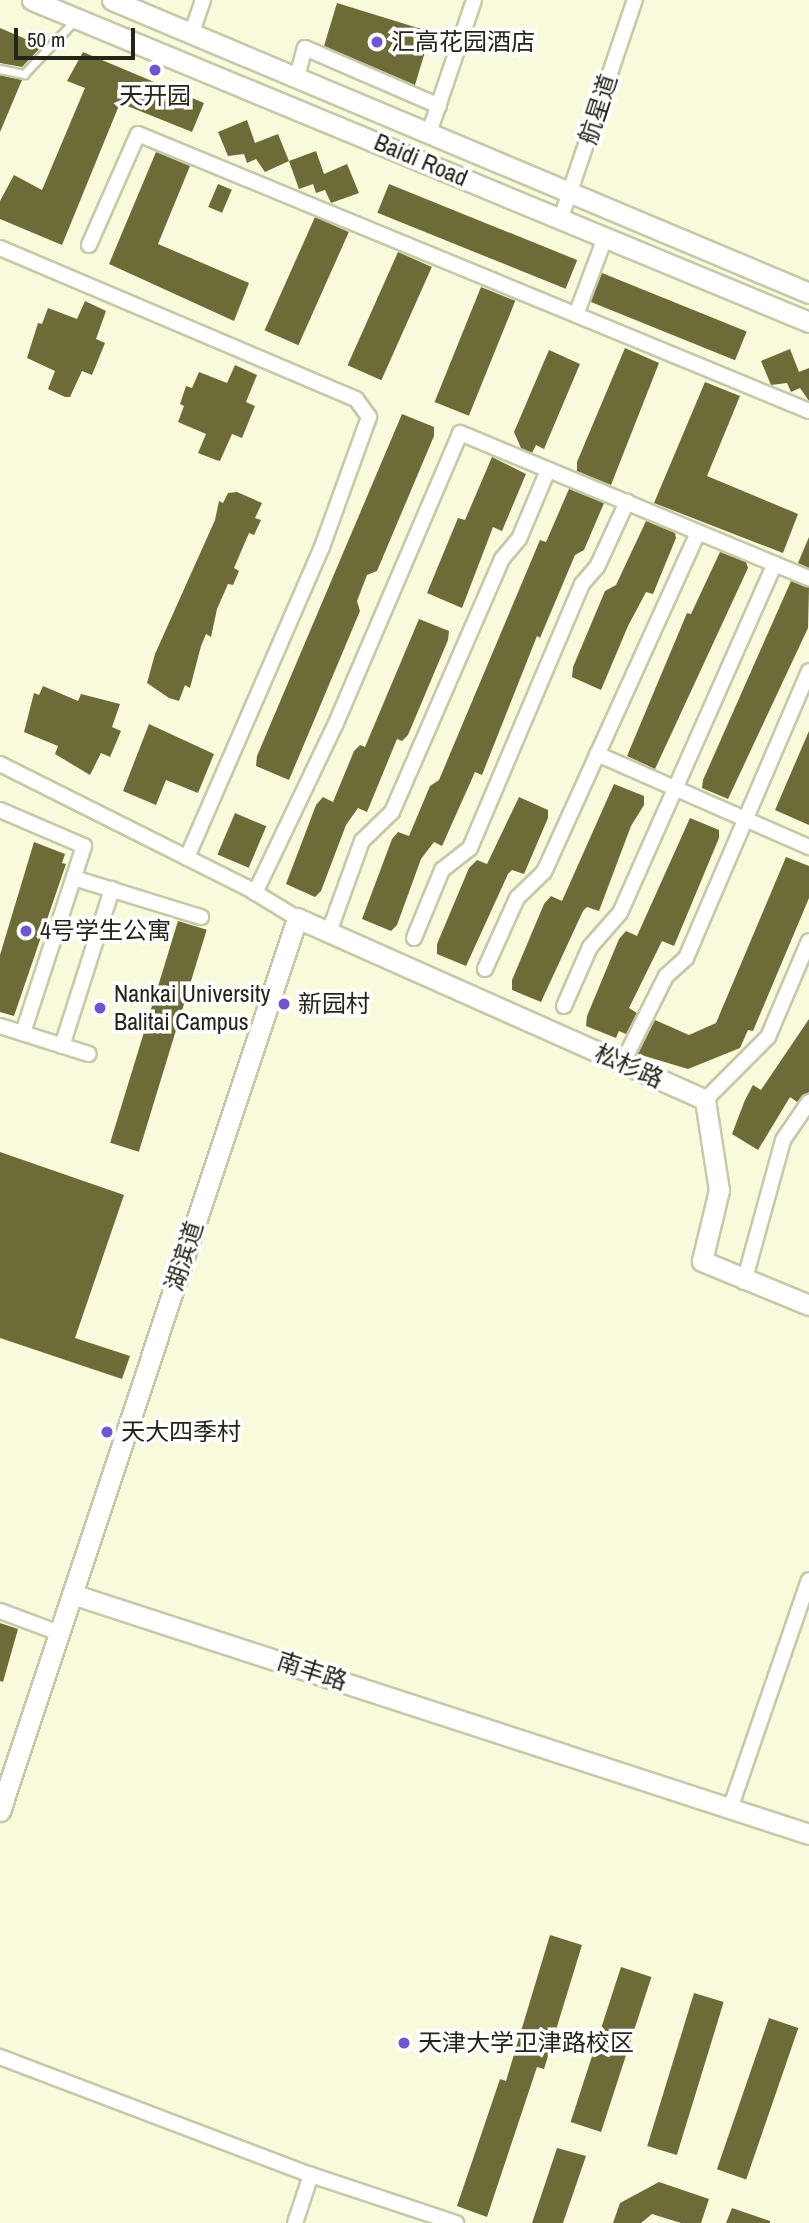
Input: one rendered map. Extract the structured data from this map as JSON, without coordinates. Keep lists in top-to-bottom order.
{
  "streets": {
    "street": [
      "航星道",
      "Baidi Road",
      "松杉路",
      "湖滨道",
      "南丰路"
    ]
  },
  "crossings": [
    ["航星道", "Baidi Road"],
    ["松杉路", "湖滨道"],
    ["湖滨道", "南丰路"]
  ],
  "places": [
    "汇高花园酒店",
    "天开园",
    "4号学生公寓",
    "新园村",
    "Nankai University Balitai Campus",
    "天大四季村",
    "天津大学卫津路校区"
  ],
  "scale_bar": "50 m"
}
